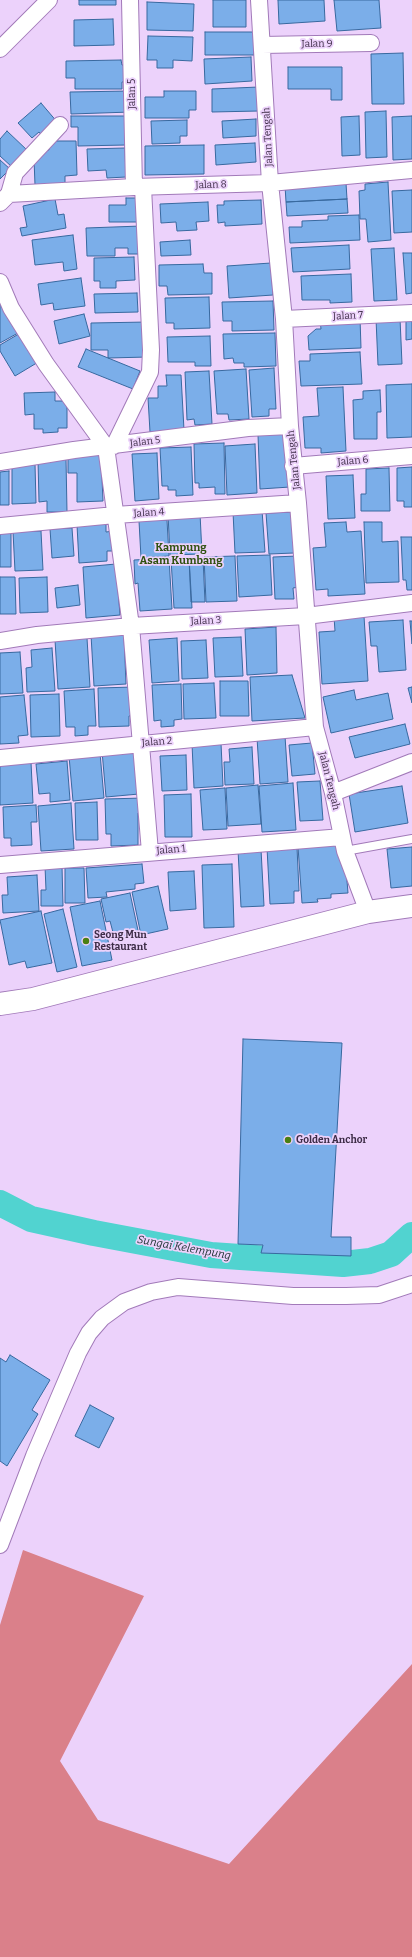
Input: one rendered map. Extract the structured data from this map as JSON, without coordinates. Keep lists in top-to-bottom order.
{
  "streets": {
    "street": [
      "Jalan 9",
      "Jalan 5",
      "Jalan Tengah",
      "Jalan 8",
      "Jalan 7",
      "Jalan 6",
      "Jalan 4",
      "Jalan 3",
      "Jalan 2",
      "Jalan 1"
    ]
  },
  "crossings": [
    ["Jalan 9", "Jalan Tengah"],
    ["Jalan 5", "Jalan Tengah"],
    ["Jalan 5", "Jalan 8"],
    ["Jalan Tengah", "Jalan 8"],
    ["Jalan Tengah", "Jalan 7"],
    ["Jalan Tengah", "Jalan 6"],
    ["Jalan Tengah", "Jalan 4"],
    ["Jalan Tengah", "Jalan 3"],
    ["Jalan Tengah", "Jalan 2"],
    ["Jalan Tengah", "Jalan 1"]
  ],
  "districts": ["Kampung Asam Kumbang"],
  "water": ["Sungai Kelempung"],
  "places": ["Seong Mun Restaurant", "Golden Anchor"]
}
